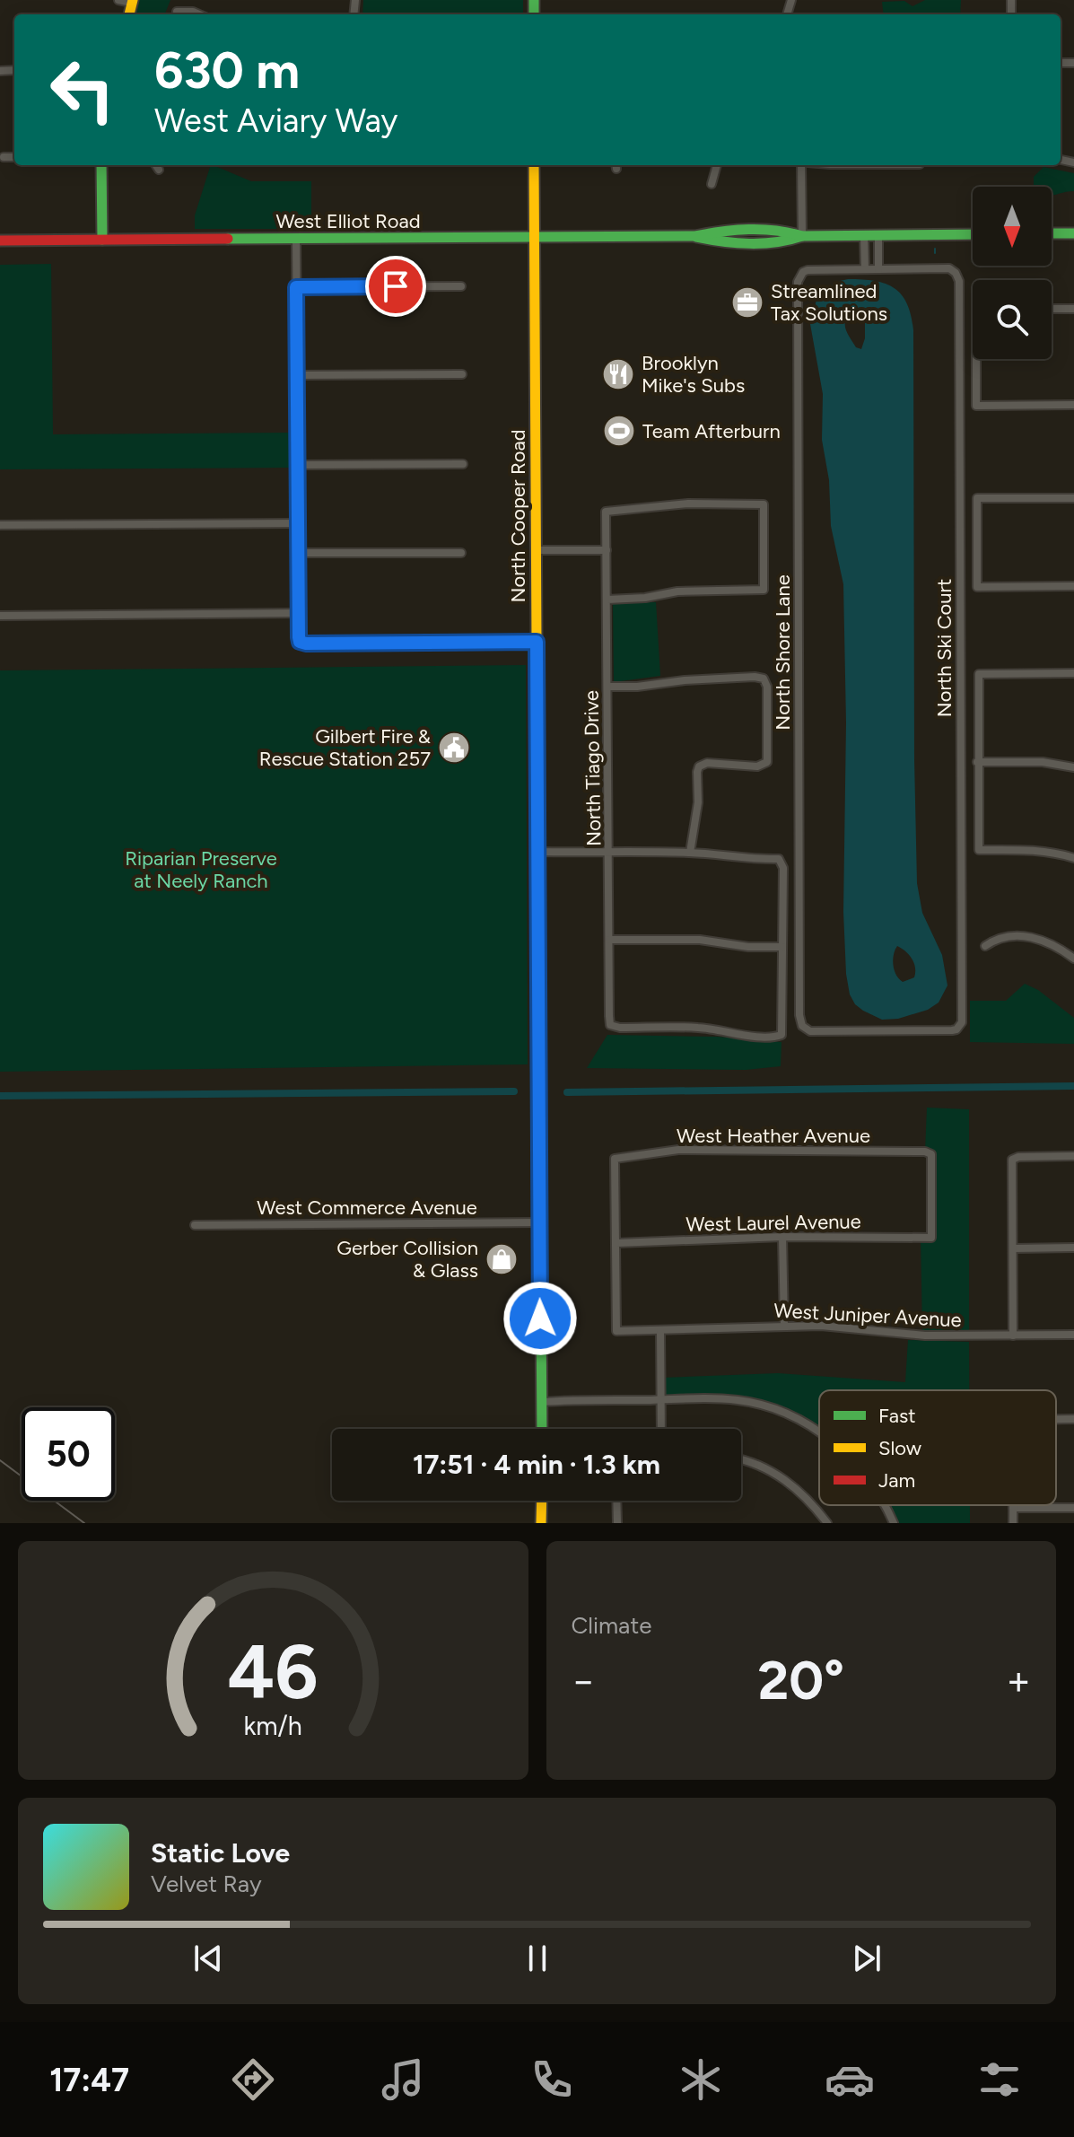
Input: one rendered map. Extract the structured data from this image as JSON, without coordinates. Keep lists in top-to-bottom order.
{
  "streets": {
    "main road": ["West Elliot Road", "North Cooper Road"],
    "street": [
      "North Ski Court",
      "North Shore Lane",
      "North Tiago Drive",
      "West Heather Avenue",
      "West Commerce Avenue",
      "West Laurel Avenue",
      "West Juniper Avenue"
    ]
  },
  "crossings": [
    ["West Elliot Road", "North Cooper Road"],
    ["North Cooper Road", "West Commerce Avenue"],
    ["North Ski Court", "North Shore Lane"],
    ["West Heather Avenue", "West Laurel Avenue"],
    ["West Heather Avenue", "West Juniper Avenue"],
    ["West Laurel Avenue", "West Juniper Avenue"]
  ],
  "parks": ["Riparian Preserve at Neely Ranch"],
  "places": {
    "office": ["Streamlined Tax Solutions"],
    "restaurant": ["Brooklyn Mike's Subs"],
    "sports": ["Team Afterburn"],
    "public building": ["Gilbert Fire & Rescue Station 257"],
    "shop": ["Gerber Collision & Glass"]
  },
  "legend": ["Fast", "Slow", "Jam"],
  "north": "bottom",
  "page": {
    "turn": ["630 m", "West Aviary Way"],
    "limit": "50",
    "trip": "17:51 · 4 min · 1.3 km",
    "tile": "Climate",
    "heat": ["−", "20°", "+"],
    "song": ["Static Love", "Velvet Ray"],
    "tabs": "17:47",
    "gauge": ["46", "km/h"]
  }
}
